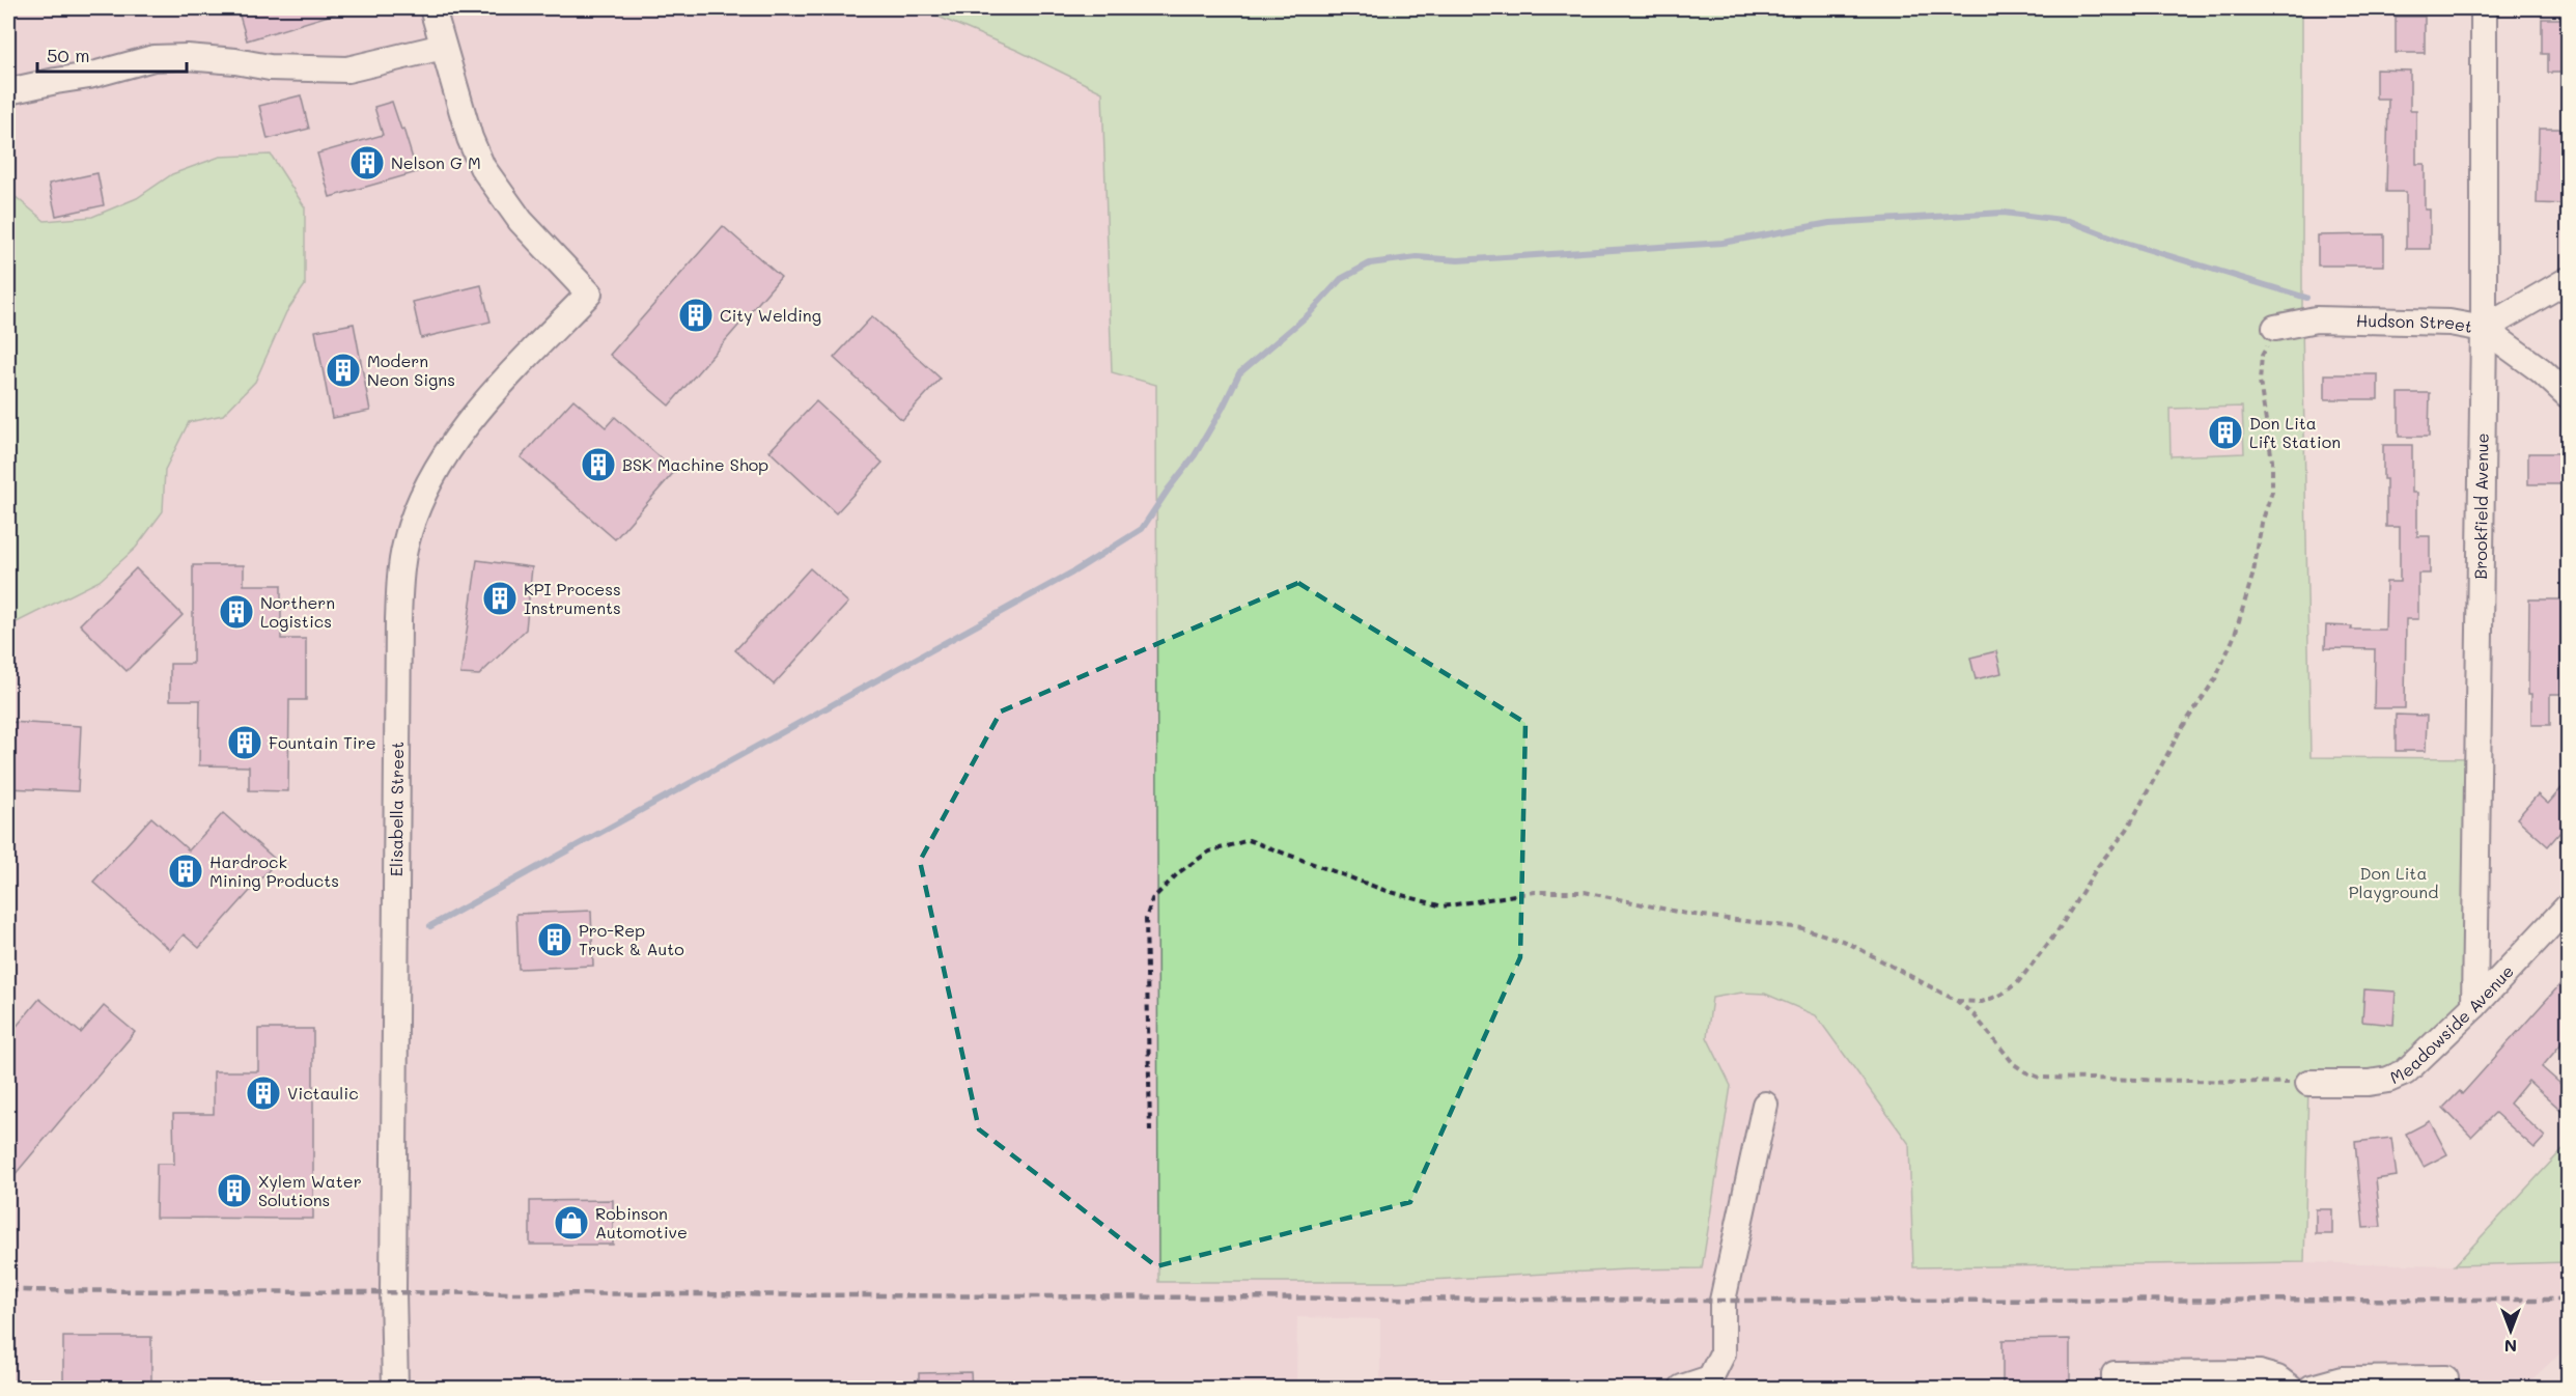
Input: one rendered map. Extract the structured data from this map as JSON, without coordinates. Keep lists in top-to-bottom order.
{
  "streets": {
    "street": [
      "Hudson Street",
      "Brookfield Avenue",
      "Elisabella Street",
      "Meadowside Avenue"
    ]
  },
  "crossings": [
    ["Hudson Street", "Brookfield Avenue"],
    ["Brookfield Avenue", "Meadowside Avenue"]
  ],
  "parks": ["Don Lita Playground"],
  "places": {
    "building": [
      "Nelson G M",
      "City Welding",
      "Modern Neon Signs",
      "Don Lita Lift Station",
      "BSK Machine Shop",
      "KPI Process Instruments",
      "Northern Logistics",
      "Fountain Tire",
      "Hardrock Mining Products",
      "Pro-Rep Truck & Auto",
      "Victaulic",
      "Xylem Water Solutions"
    ],
    "shop": ["Robinson Automotive"]
  },
  "scale_bar": "50 m",
  "north": "bottom"
}
